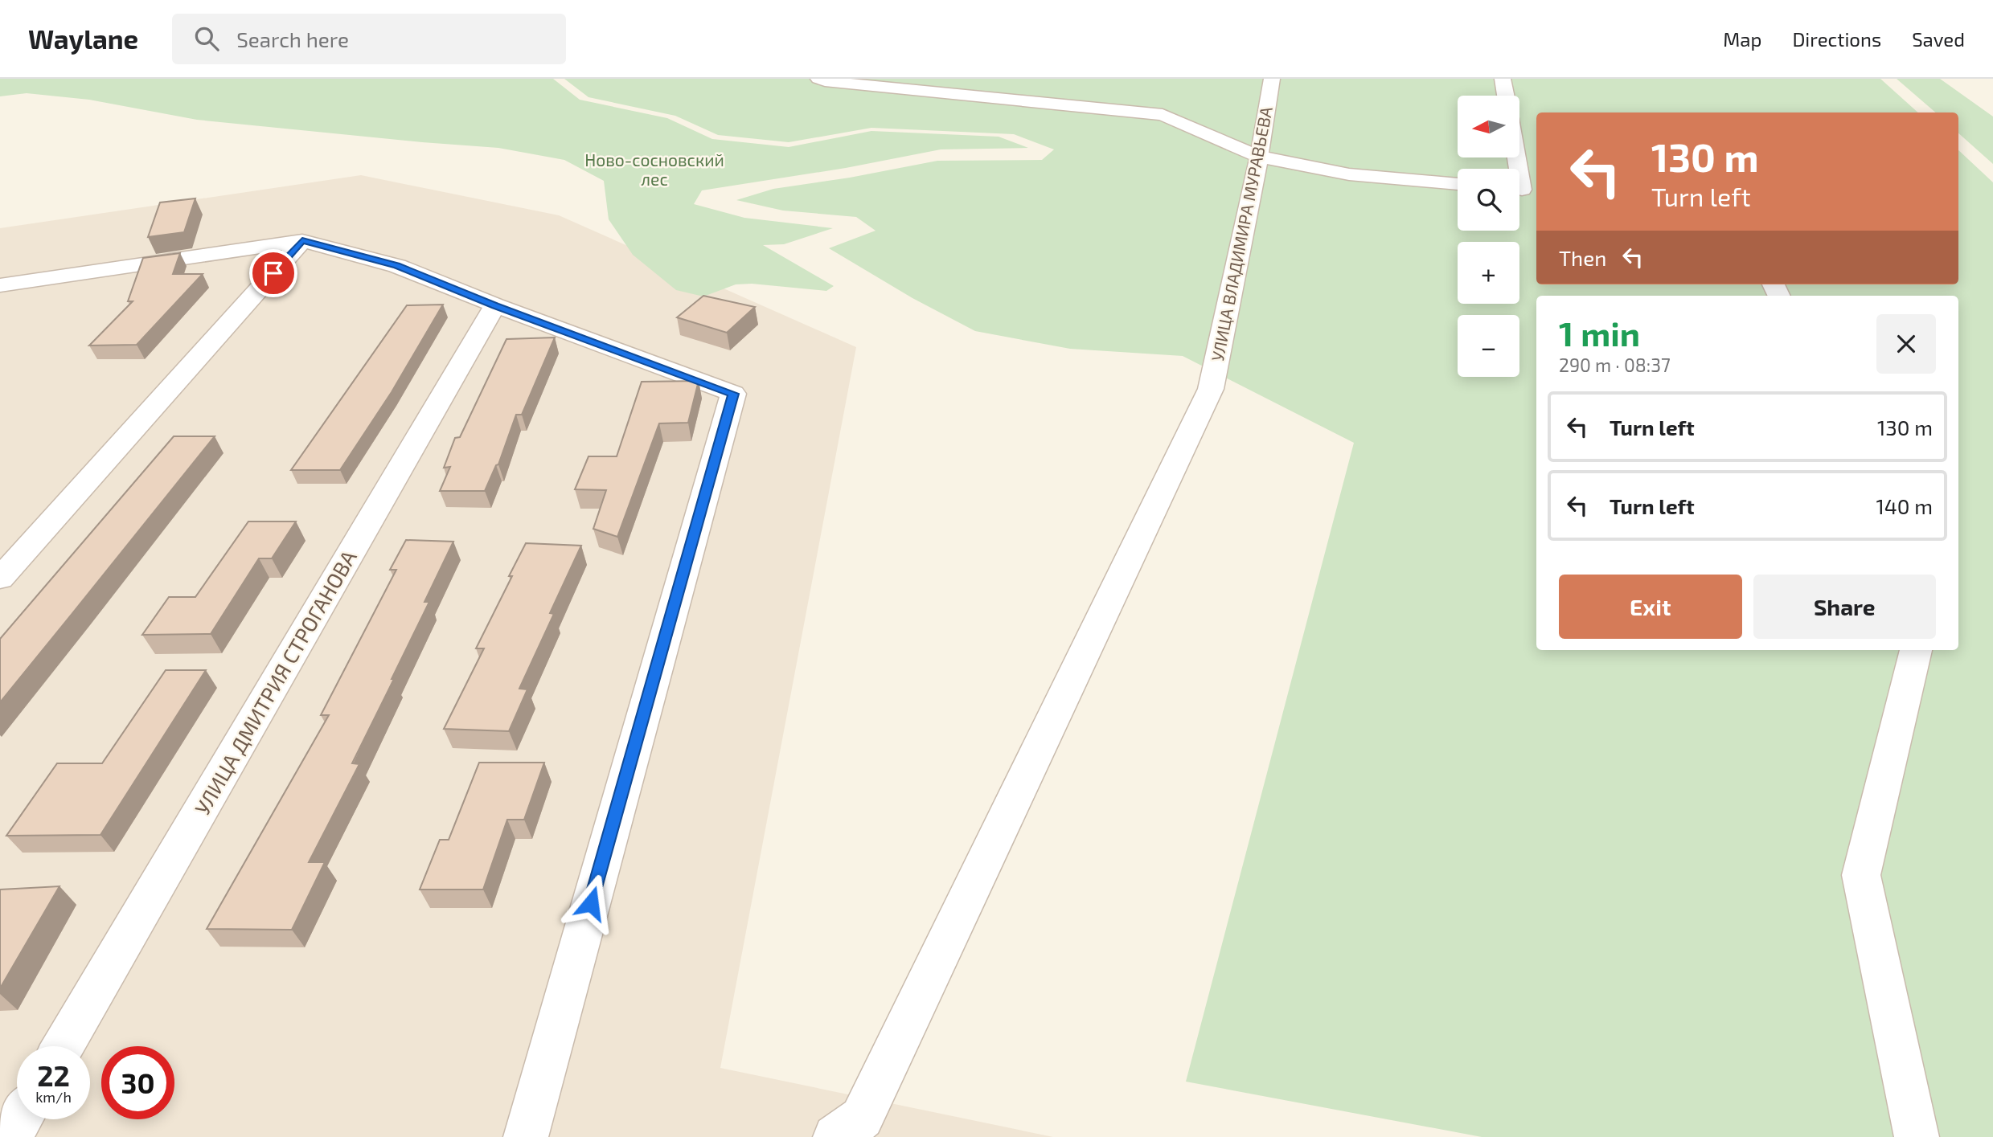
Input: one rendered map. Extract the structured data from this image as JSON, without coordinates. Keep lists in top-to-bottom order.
{
  "streets": {
    "street": ["УЛИЦА ВЛАДИМИРА МУРАВЬЕВА", "УЛИЦА ДМИТРИЯ СТРОГАНОВА"]
  },
  "parks": ["Ново-сосновский лес"],
  "north": "left",
  "page": {
    "header": "Waylane",
    "search": "Search here",
    "nav": ["Map", "Directions", "Saved"],
    "map_buttons": ["+", "−"],
    "turn": ["130 m", "Turn left"],
    "then": "Then",
    "heading": ["1 min", "290 m · 08:37"],
    "list": [
      {
        "name": "Turn left",
        "value": "130 m"
      },
      {
        "name": "Turn left",
        "value": "140 m"
      }
    ],
    "buttons": ["Exit", "Share"],
    "speed": "22 km/h",
    "limit": "30"
  }
}
